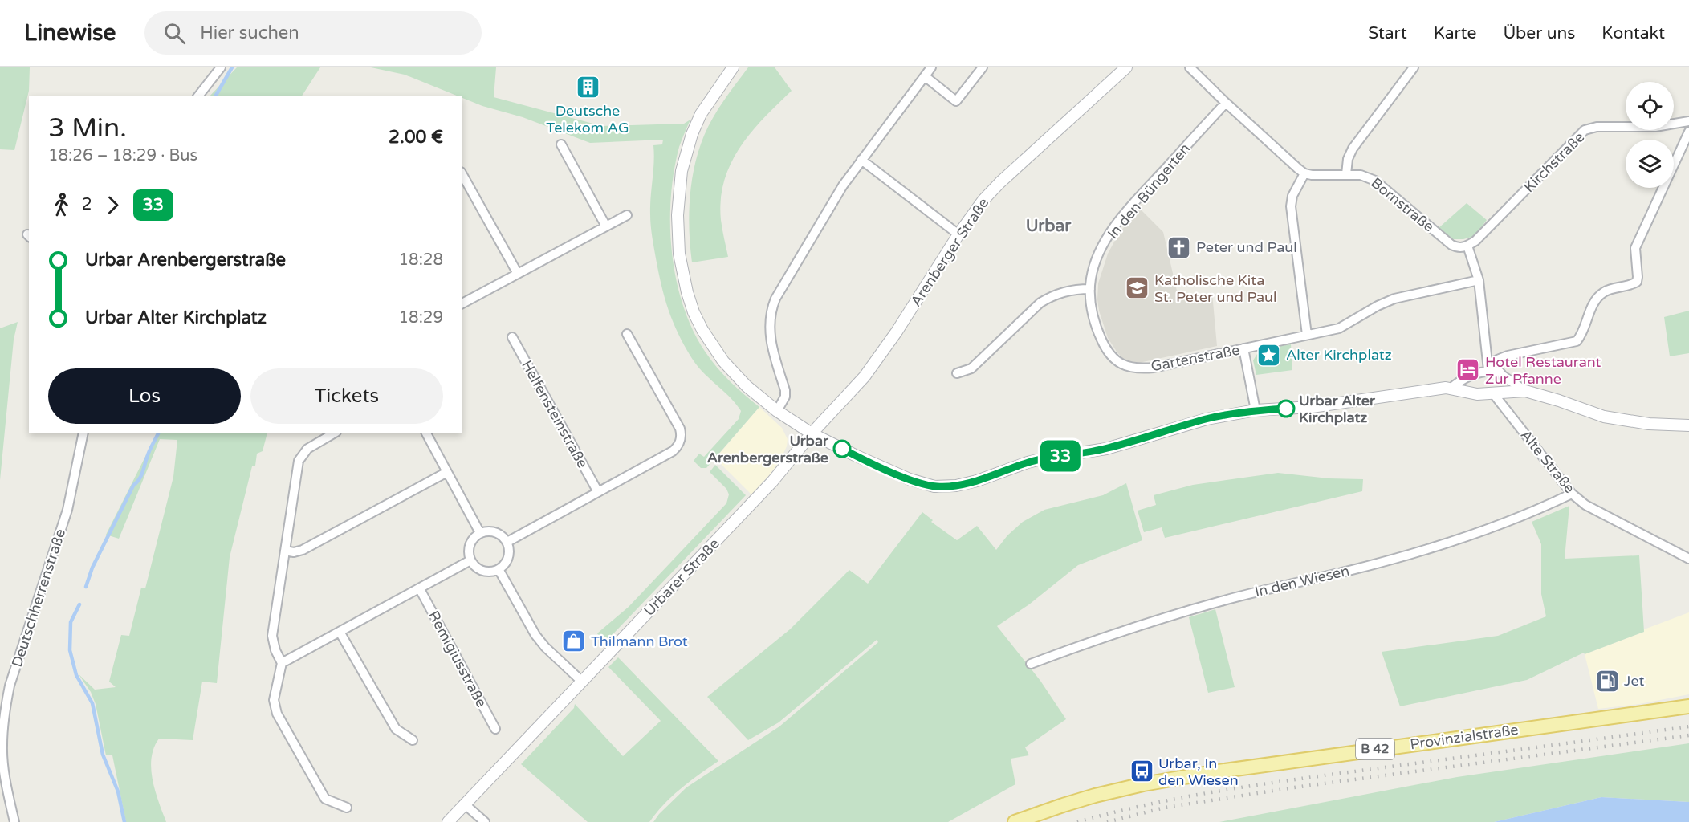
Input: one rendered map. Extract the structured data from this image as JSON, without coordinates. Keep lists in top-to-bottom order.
{
  "streets": {
    "main road": ["Provinzialstraße", "B 42"],
    "street": [
      "Kirchstraße",
      "In den Büngerten",
      "Bornstraße",
      "Arenberger Straße",
      "Gartenstraße",
      "Helfensteinstraße",
      "Alte Straße",
      "Urbarer Straße",
      "In den Wiesen",
      "Deutschherrenstraße",
      "Remigiusstraße"
    ]
  },
  "crossings": [
    ["Kirchstraße", "Bornstraße"],
    ["In den Büngerten", "Gartenstraße"],
    ["Arenberger Straße", "Urbarer Straße"],
    ["Alte Straße", "In den Wiesen"]
  ],
  "districts": ["Urbar"],
  "places": {
    "building": ["Deutsche Telekom AG"],
    "church": ["Peter und Paul"],
    "school or university": ["Katholische Kita St. Peter und Paul"],
    "place": ["Alter Kirchplatz"],
    "hotel": ["Hotel Restaurant Zur Pfanne"],
    "other": ["Urbar Alter Kirchplatz", "Urbar Arenbergerstraße"],
    "shop": ["Thilmann Brot"],
    "fuel station": ["Jet"],
    "bus stop": ["Urbar, In den Wiesen"]
  },
  "lines": ["bus line 33"],
  "page": {
    "header": "Linewise",
    "search": "Hier suchen",
    "nav": [
      "Start",
      "Karte",
      "Über uns",
      "Kontakt"
    ],
    "on_map": "33",
    "heading": ["3 Min.", "18:26 – 18:29 · Bus", "2.00 €"],
    "legs": ["2", "33"],
    "list": [
      {
        "name": "Urbar Arenbergerstraße",
        "value": "18:28"
      },
      {
        "name": "Urbar Alter Kirchplatz",
        "value": "18:29"
      }
    ],
    "buttons": ["Los", "Tickets"]
  }
}
